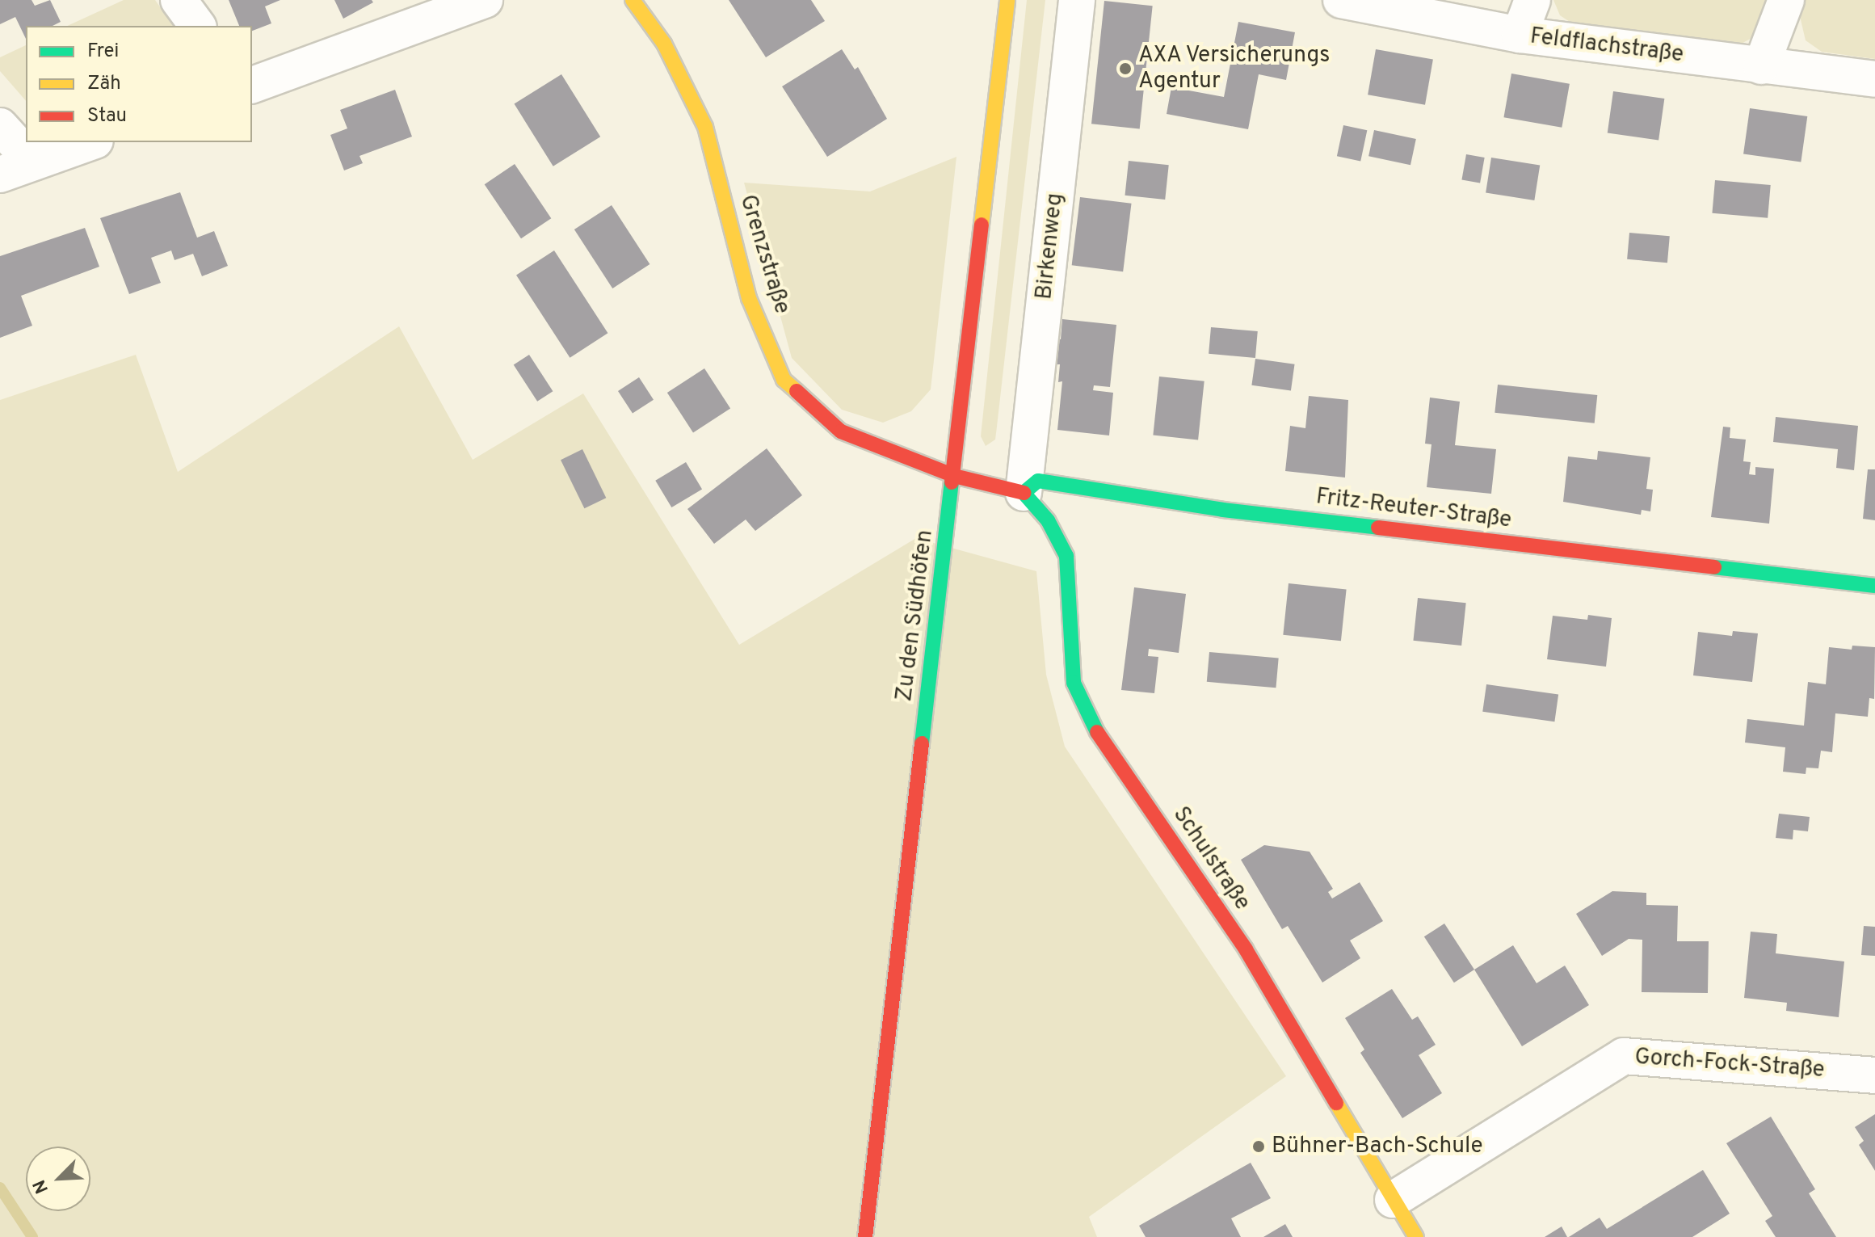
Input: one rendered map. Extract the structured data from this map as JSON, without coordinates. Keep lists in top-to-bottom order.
{
  "streets": {
    "street": [
      "Feldflachstraße",
      "Birkenweg",
      "Grenzstraße",
      "Fritz-Reuter-Straße",
      "Zu den Südhöfen",
      "Schulstraße",
      "Gorch-Fock-Straße"
    ]
  },
  "crossings": [
    ["Birkenweg", "Fritz-Reuter-Straße"],
    ["Birkenweg", "Schulstraße"],
    ["Grenzstraße", "Zu den Südhöfen"],
    ["Fritz-Reuter-Straße", "Schulstraße"],
    ["Schulstraße", "Gorch-Fock-Straße"]
  ],
  "places": ["AXA Versicherungs Agentur", "Bühner-Bach-Schule"],
  "legend": ["Frei", "Zäh", "Stau"],
  "north": "bottom left"
}
